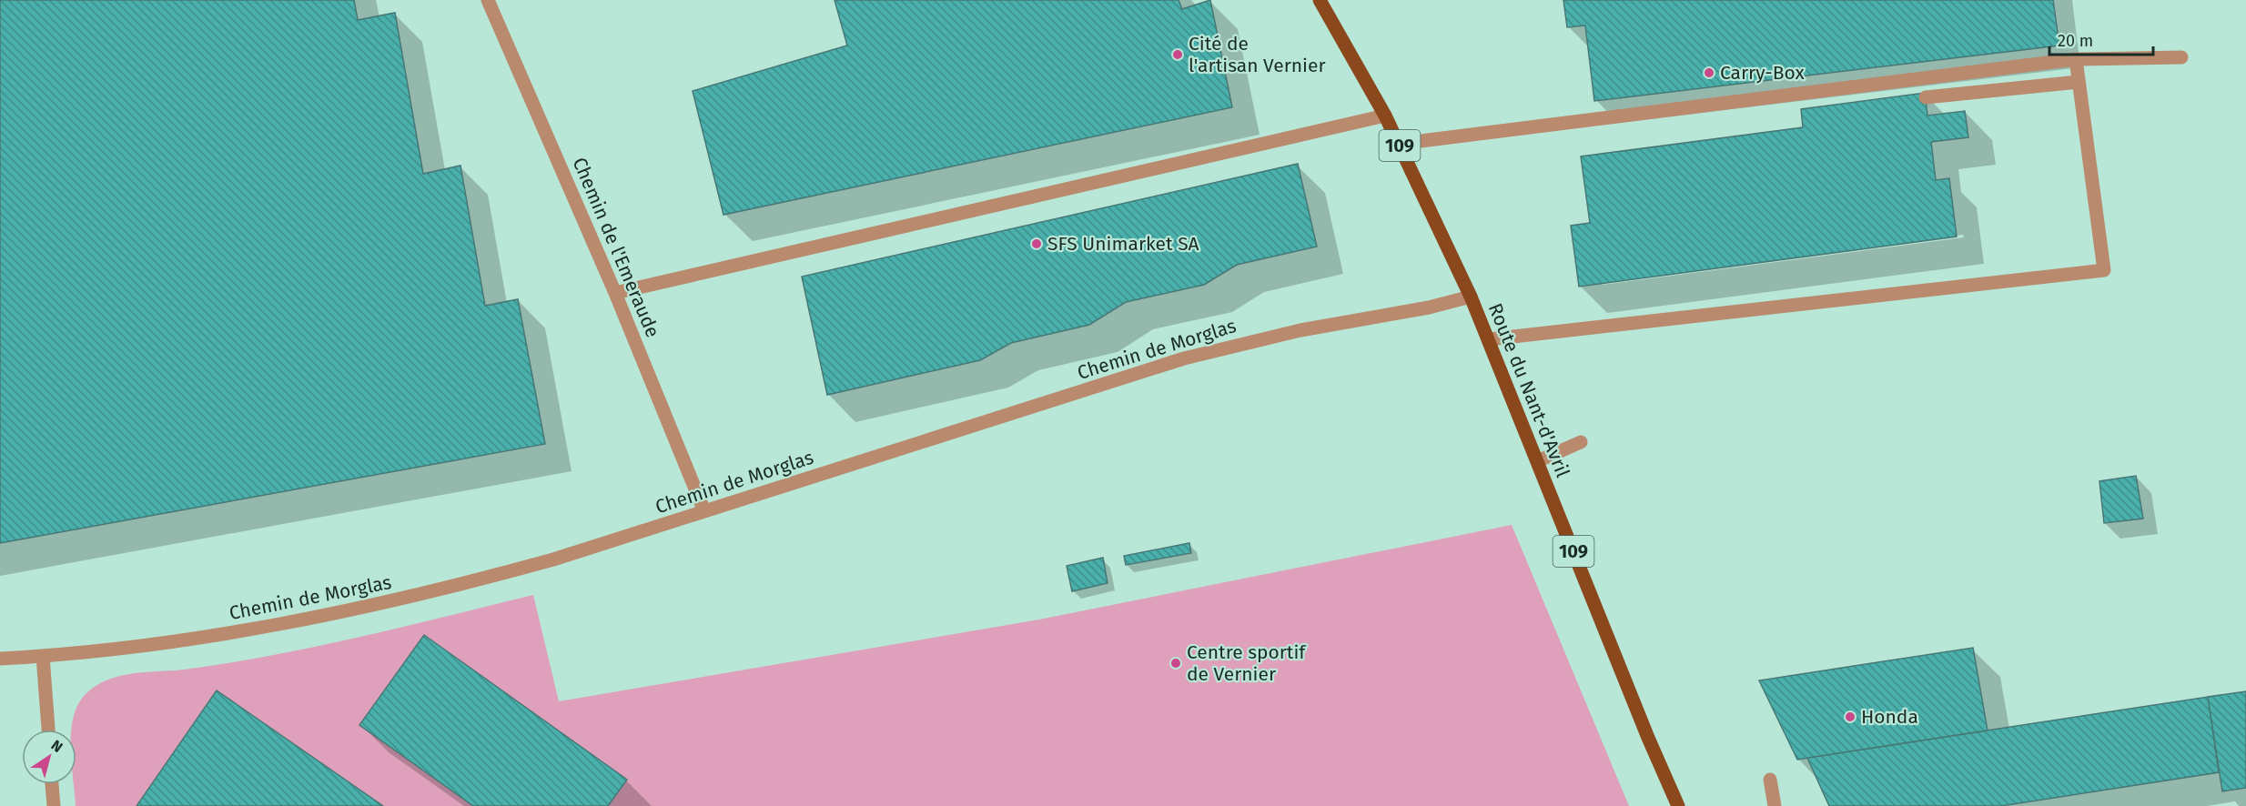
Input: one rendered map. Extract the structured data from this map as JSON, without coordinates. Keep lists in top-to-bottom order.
{
  "streets": {
    "main road": ["109", "Route du Nant-d'Avril"],
    "street": ["Chemin de l'Emeraude", "Chemin de Morglas"]
  },
  "crossings": [
    ["Chemin de l'Emeraude", "Chemin de Morglas"],
    ["Chemin de Morglas", "Route du Nant-d'Avril"]
  ],
  "places": [
    "Cité de l'artisan Vernier",
    "Carry-Box",
    "SFS Unimarket SA",
    "Centre sportif de Vernier",
    "Honda"
  ],
  "scale_bar": "20 m",
  "north": "top right"
}
